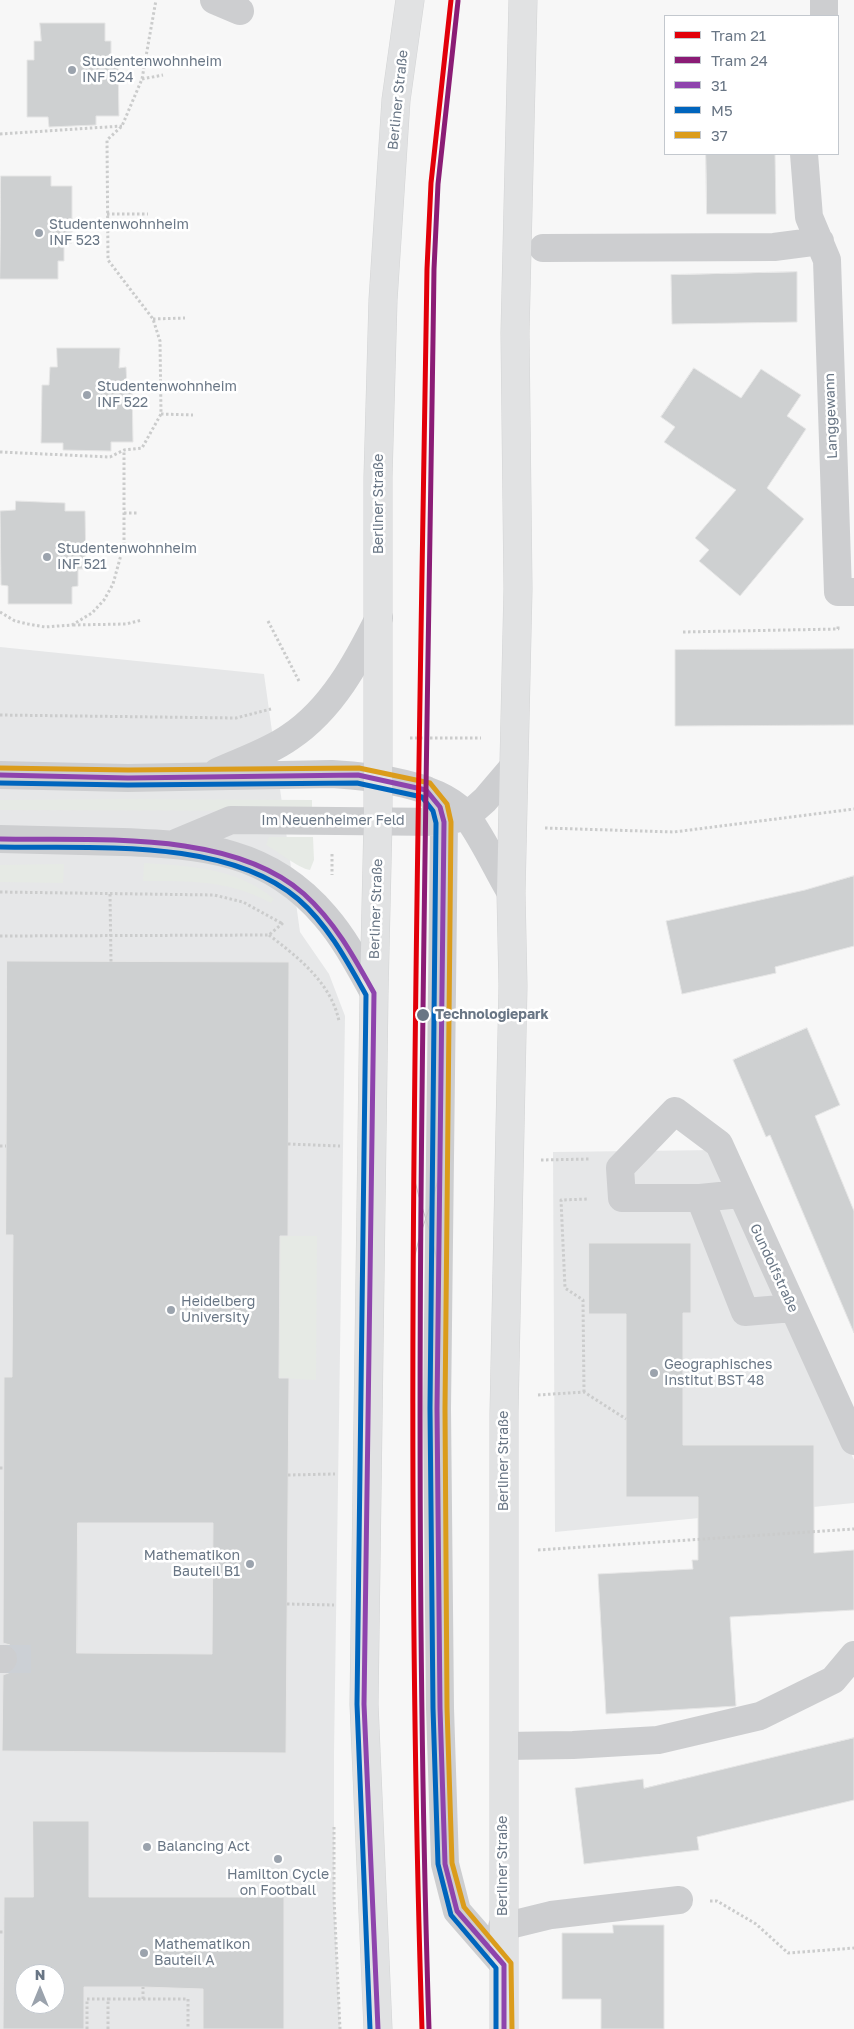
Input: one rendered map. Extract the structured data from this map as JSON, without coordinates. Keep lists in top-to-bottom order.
{
  "streets": {
    "main road": ["Berliner Straße"],
    "street": ["Langgewann", "Im Neuenheimer Feld", "Gundolfstraße"]
  },
  "crossings": [
    ["Berliner Straße", "Im Neuenheimer Feld"]
  ],
  "places": [
    "Studentenwohnheim INF 524",
    "Studentenwohnheim INF 523",
    "Studentenwohnheim INF 522",
    "Studentenwohnheim INF 521",
    "Technologiepark",
    "Heidelberg University",
    "Geographisches Institut BST 48",
    "Mathematikon Bauteil B1",
    "Balancing Act",
    "Hamilton Cycle on Football",
    "Mathematikon Bauteil A"
  ],
  "lines": [
    "tram line 21",
    "tram line 24",
    "transit line 37",
    "transit line 31",
    "transit line M5"
  ],
  "legend": [
    "Tram 21",
    "Tram 24",
    "31",
    "M5",
    "37"
  ],
  "north": "top"
}
